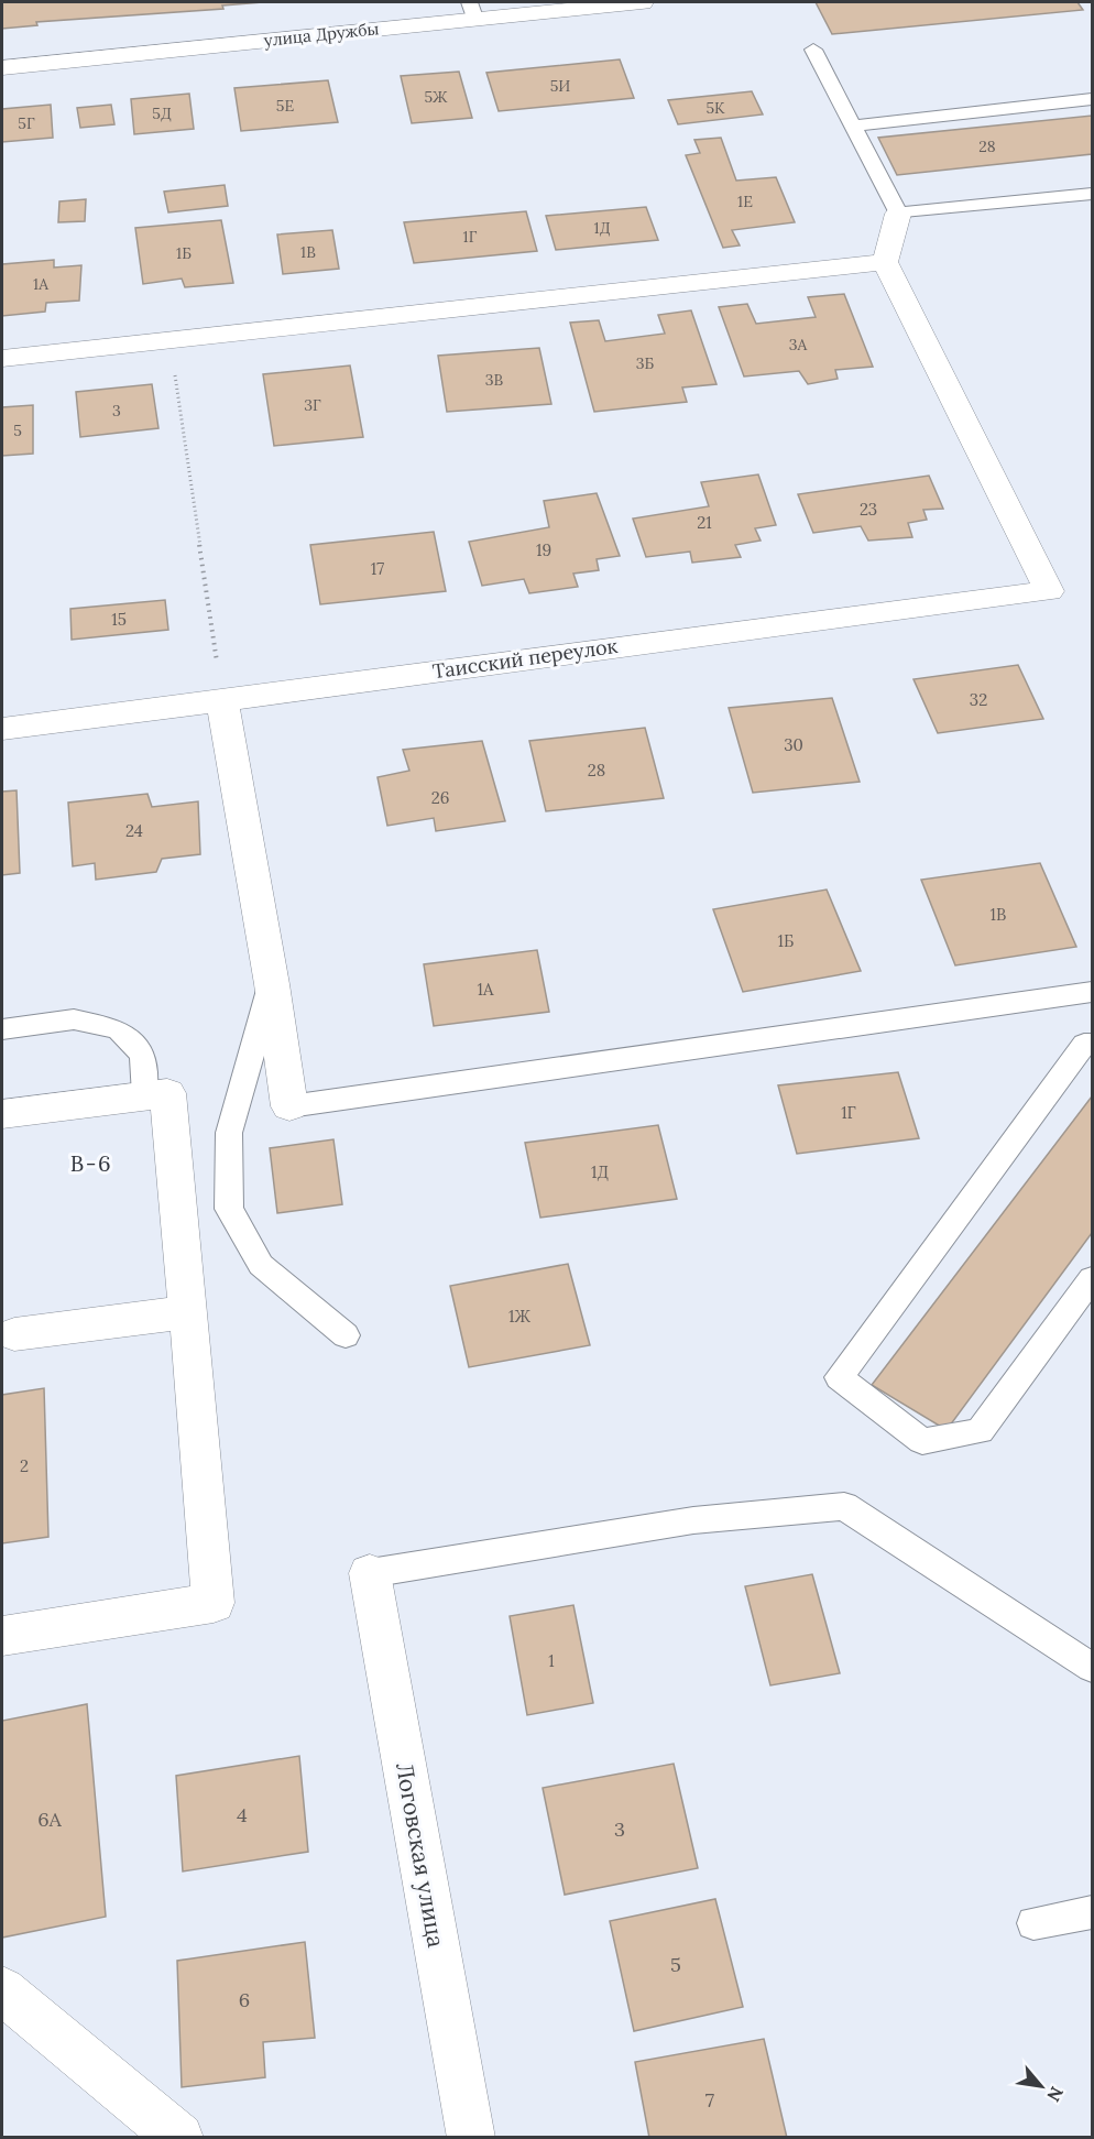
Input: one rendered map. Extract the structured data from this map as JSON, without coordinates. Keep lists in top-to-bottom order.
{
  "streets": {
    "street": ["улица Дружбы", "Таисский переулок", "Логовская улица"]
  },
  "districts": ["В-6"],
  "house_numbers": [
    "5И",
    "5Ж",
    "5Е",
    "5К",
    "5Д",
    "5Г",
    "28",
    "1Е",
    "1Д",
    "1Г",
    "1В",
    "1Б",
    "1А",
    "3А",
    "3Б",
    "3В",
    "3Г",
    "3",
    "5",
    "23",
    "21",
    "19",
    "17",
    "15",
    "32",
    "30",
    "28",
    "26",
    "24",
    "1В",
    "1Б",
    "1А",
    "1Г",
    "1Д",
    "1Ж",
    "2",
    "1",
    "4",
    "6А",
    "3",
    "5",
    "6",
    "7"
  ],
  "north": "bottom right"
}
